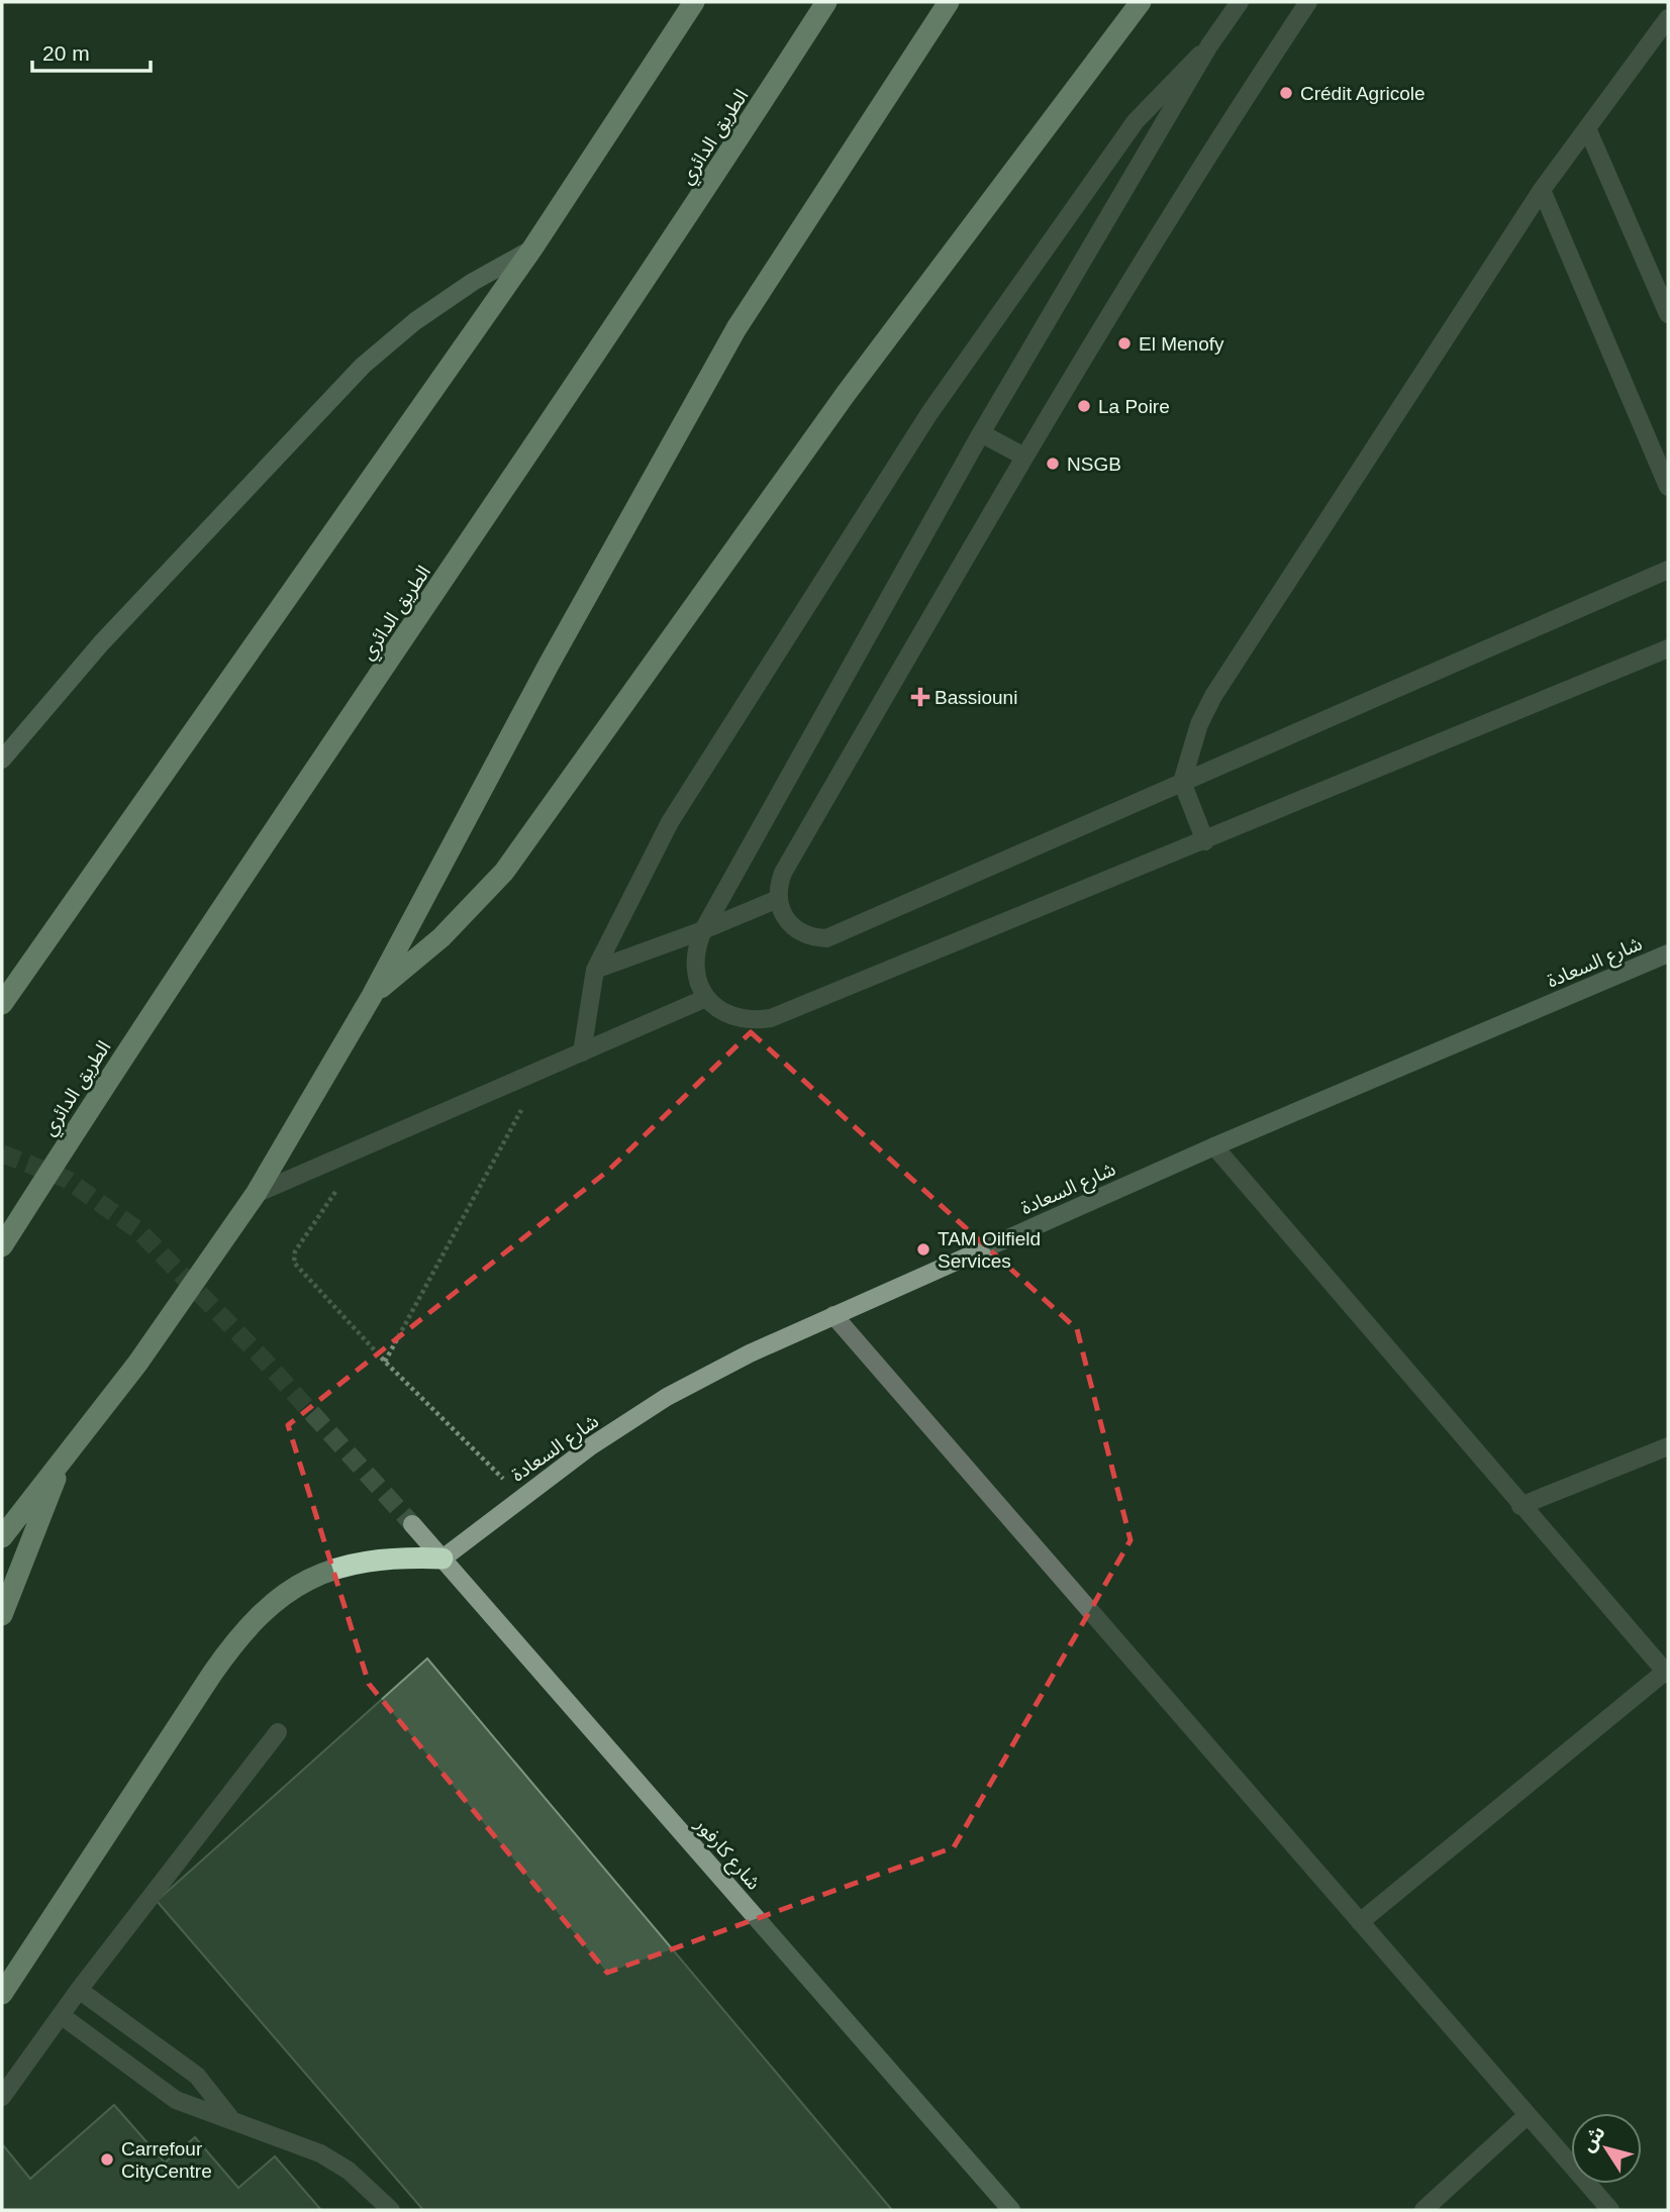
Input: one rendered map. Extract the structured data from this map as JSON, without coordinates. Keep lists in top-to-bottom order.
{
  "streets": {
    "highway": ["الطريق الدائري"],
    "street": ["شارع السعادة", "شارع كارفور"]
  },
  "crossings": [
    ["شارع السعادة", "شارع كارفور"]
  ],
  "places": {
    "other": [
      "Crédit Agricole",
      "El Menofy",
      "La Poire",
      "NSGB",
      "TAM Oilfield Services",
      "Carrefour CityCentre"
    ],
    "health": ["Bassiouni"]
  },
  "scale_bar": "20 m",
  "north": "top left"
}
